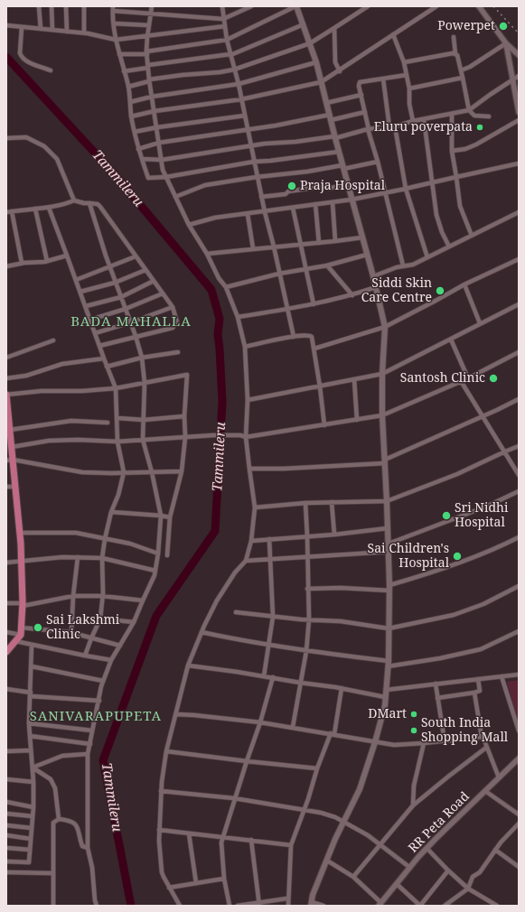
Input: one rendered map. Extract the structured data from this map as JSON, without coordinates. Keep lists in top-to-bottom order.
{
  "streets": {
    "street": ["RR Peta Road"]
  },
  "districts": ["BADA MAHALLA", "SANIVARAPUPETA"],
  "water": ["Tammileru"],
  "places": [
    "Powerpet",
    "Eluru poverpata",
    "Praja Hospital",
    "Siddi Skin Care Centre",
    "Santosh Clinic",
    "Sri Nidhi Hospital",
    "Sai Children's Hospital",
    "Sai Lakshmi Clinic",
    "DMart",
    "South India Shopping Mall"
  ]
}
